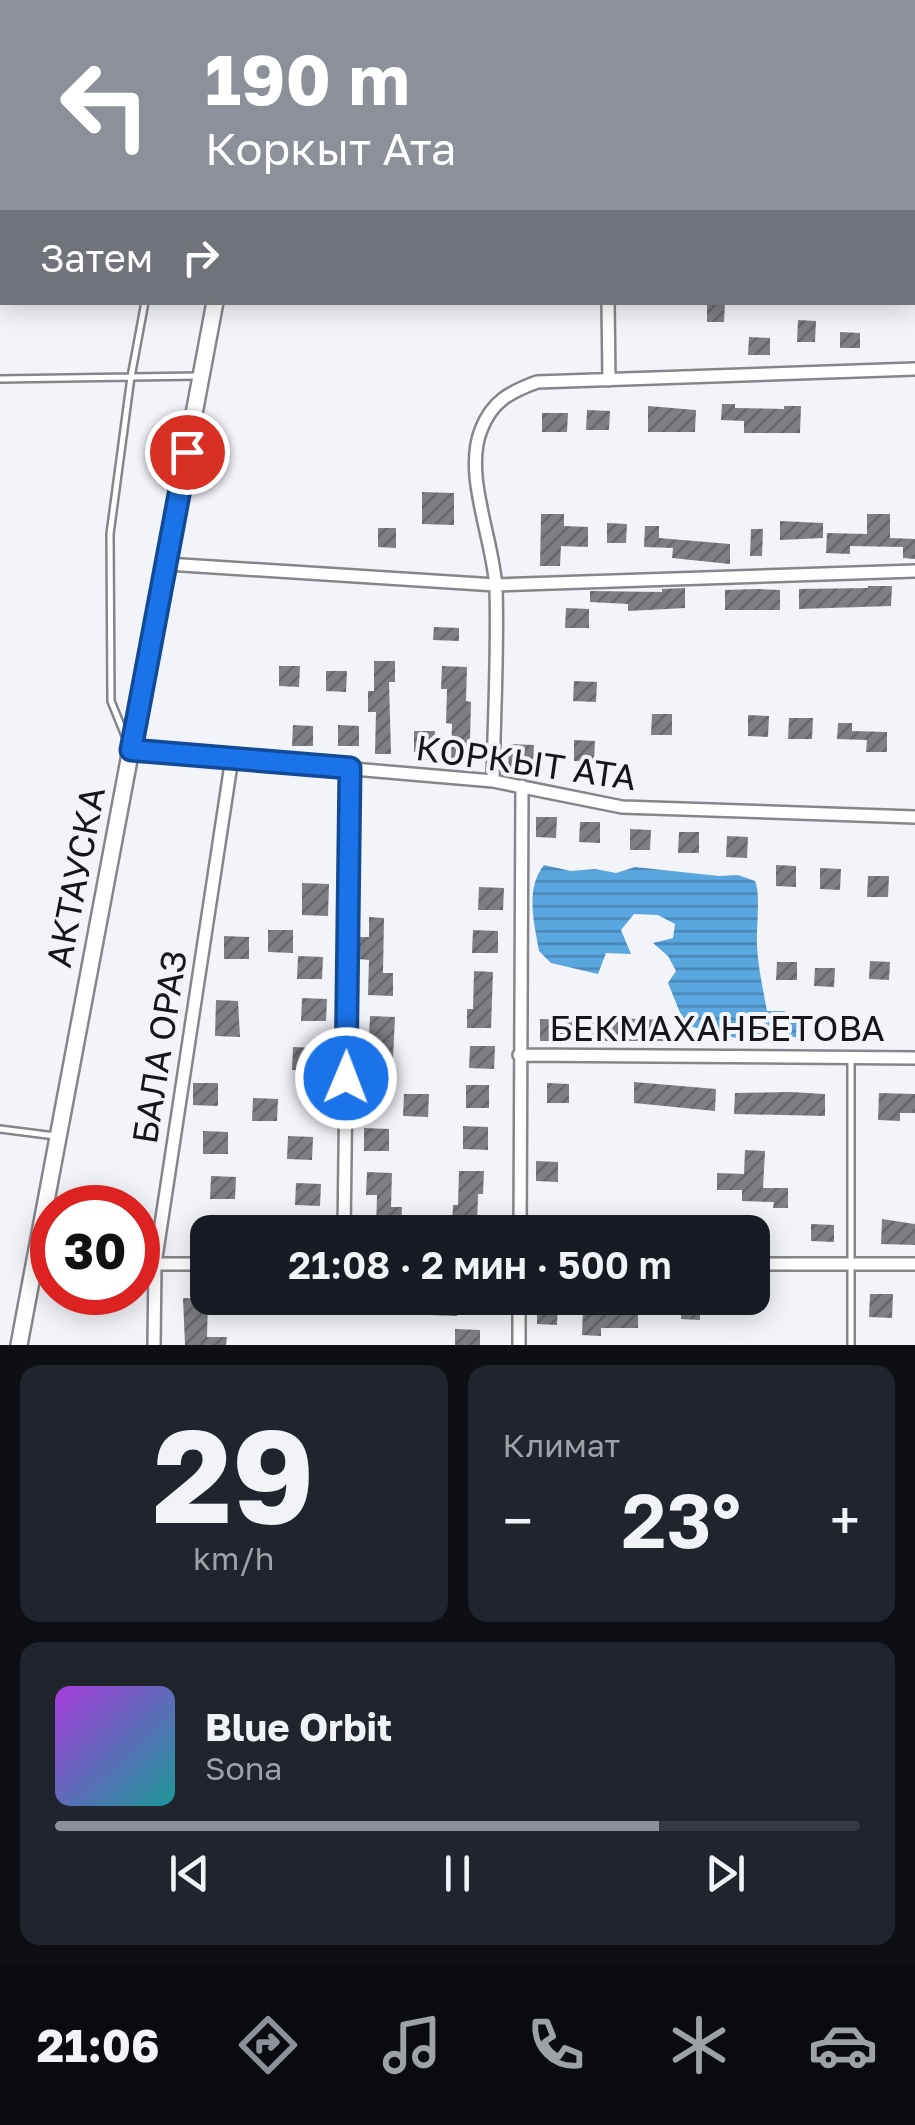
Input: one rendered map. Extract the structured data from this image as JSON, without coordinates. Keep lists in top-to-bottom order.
{
  "streets": {
    "main road": ["АКТАУСКА"],
    "street": ["КОРКЫТ АТА", "БЕКМАХАНБЕТОВА", "БАЛА ОРАЗ"]
  },
  "crossings": [
    ["КОРКЫТ АТА", "АКТАУСКА"],
    ["КОРКЫТ АТА", "БАЛА ОРАЗ"]
  ],
  "page": {
    "turn": ["190 m", "Коркыт Ата"],
    "then": "Затем",
    "limit": "30",
    "trip": "21:08 · 2 мин · 500 m",
    "tile": [
      ["29", "km/h"],
      "Климат"
    ],
    "heat": ["−", "23°", "+"],
    "song": ["Blue Orbit", "Sona"],
    "tabs": "21:06"
  }
}
